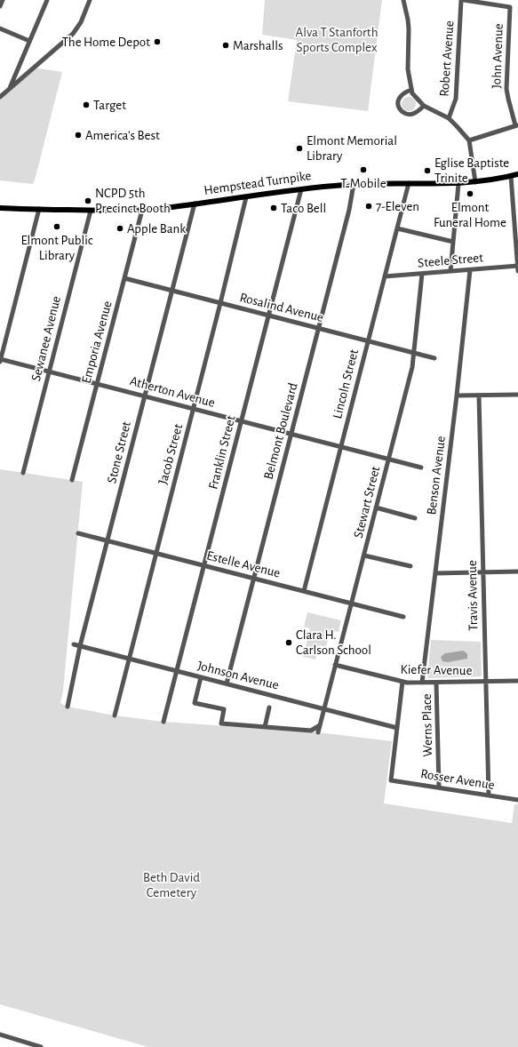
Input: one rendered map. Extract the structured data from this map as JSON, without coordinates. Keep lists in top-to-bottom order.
{
  "streets": {
    "main road": ["Hempstead Turnpike"],
    "street": [
      "John Avenue",
      "Robert Avenue",
      "Steele Street",
      "Rosalind Avenue",
      "Sewanee Avenue",
      "Emporia Avenue",
      "Lincoln Street",
      "Atherton Avenue",
      "Belmont Boulevard",
      "Stone Street",
      "Franklin Street",
      "Jacob Street",
      "Benson Avenue",
      "Stewart Street",
      "Estelle Avenue",
      "Travis Avenue",
      "Kiefer Avenue",
      "Johnson Avenue",
      "Werns Place",
      "Rosser Avenue"
    ]
  },
  "crossings": [
    ["John Avenue", "Robert Avenue"],
    ["Hempstead Turnpike", "Sewanee Avenue"],
    ["Hempstead Turnpike", "Emporia Avenue"],
    ["Hempstead Turnpike", "Lincoln Street"],
    ["Hempstead Turnpike", "Belmont Boulevard"],
    ["Hempstead Turnpike", "Stone Street"],
    ["Hempstead Turnpike", "Franklin Street"],
    ["Hempstead Turnpike", "Jacob Street"],
    ["Steele Street", "Lincoln Street"],
    ["Steele Street", "Benson Avenue"],
    ["Steele Street", "Stewart Street"],
    ["Rosalind Avenue", "Emporia Avenue"],
    ["Rosalind Avenue", "Lincoln Street"],
    ["Rosalind Avenue", "Belmont Boulevard"],
    ["Rosalind Avenue", "Stone Street"],
    ["Rosalind Avenue", "Franklin Street"],
    ["Rosalind Avenue", "Jacob Street"],
    ["Rosalind Avenue", "Stewart Street"],
    ["Sewanee Avenue", "Atherton Avenue"],
    ["Emporia Avenue", "Atherton Avenue"],
    ["Lincoln Street", "Atherton Avenue"],
    ["Lincoln Street", "Estelle Avenue"],
    ["Atherton Avenue", "Belmont Boulevard"],
    ["Atherton Avenue", "Stone Street"],
    ["Atherton Avenue", "Franklin Street"],
    ["Atherton Avenue", "Jacob Street"],
    ["Atherton Avenue", "Stewart Street"],
    ["Belmont Boulevard", "Estelle Avenue"],
    ["Belmont Boulevard", "Johnson Avenue"],
    ["Stone Street", "Estelle Avenue"],
    ["Stone Street", "Johnson Avenue"],
    ["Franklin Street", "Estelle Avenue"],
    ["Franklin Street", "Johnson Avenue"],
    ["Jacob Street", "Estelle Avenue"],
    ["Jacob Street", "Johnson Avenue"],
    ["Benson Avenue", "Kiefer Avenue"],
    ["Stewart Street", "Estelle Avenue"],
    ["Stewart Street", "Kiefer Avenue"],
    ["Stewart Street", "Johnson Avenue"],
    ["Travis Avenue", "Kiefer Avenue"],
    ["Travis Avenue", "Rosser Avenue"],
    ["Kiefer Avenue", "Werns Place"],
    ["Johnson Avenue", "Rosser Avenue"],
    ["Werns Place", "Rosser Avenue"]
  ],
  "parks": ["Alva T Stanforth Sports Complex", "Beth David Cemetery"],
  "places": [
    "The Home Depot",
    "Marshalls",
    "Target",
    "America’s Best",
    "Elmont Memorial Library",
    "T-Mobile",
    "Eglise Baptiste Trinite",
    "Elmont Funeral Home",
    "NCPD 5th Precinct Booth",
    "7-Eleven",
    "Taco Bell",
    "Elmont Public Library",
    "Apple Bank",
    "Clara H. Carlson School"
  ]
}
